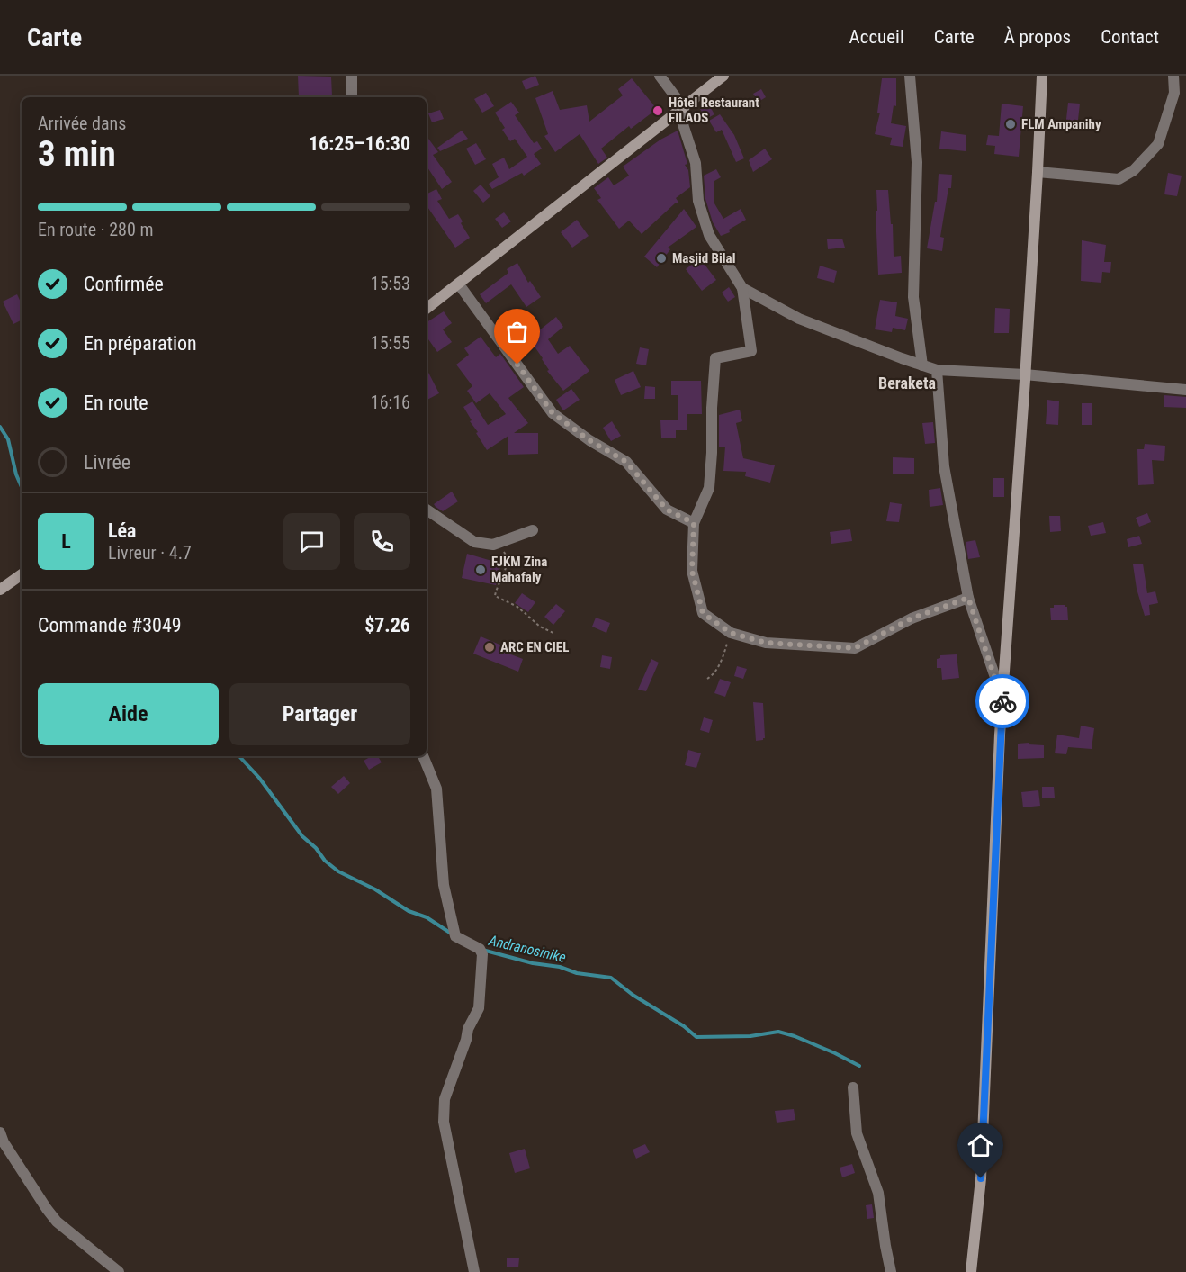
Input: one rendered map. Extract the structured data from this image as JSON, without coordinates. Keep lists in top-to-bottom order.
{
  "districts": ["Beraketa"],
  "water": ["Andranosinike"],
  "places": [
    "Hôtel Restaurant FILAOS",
    "FLM Ampanihy",
    "Masjid Bilal",
    "FJKM Zina Mahafaly",
    "ARC EN CIEL"
  ],
  "page": {
    "header": "Carte",
    "nav": [
      "Accueil",
      "Carte",
      "À propos",
      "Contact"
    ],
    "heading": ["3 min", "Arrivée dans", "16:25–16:30"],
    "panel": [
      "Léa",
      "Livreur · 4.7",
      "Commande #3049",
      "$7.26"
    ],
    "bar": "En route · 280 m",
    "list": [
      ["Confirmée", "15:53"],
      ["En préparation", "15:55"],
      ["En route", "16:16"],
      "Livrée"
    ],
    "round": "L",
    "buttons": ["Aide", "Partager"]
  }
}
